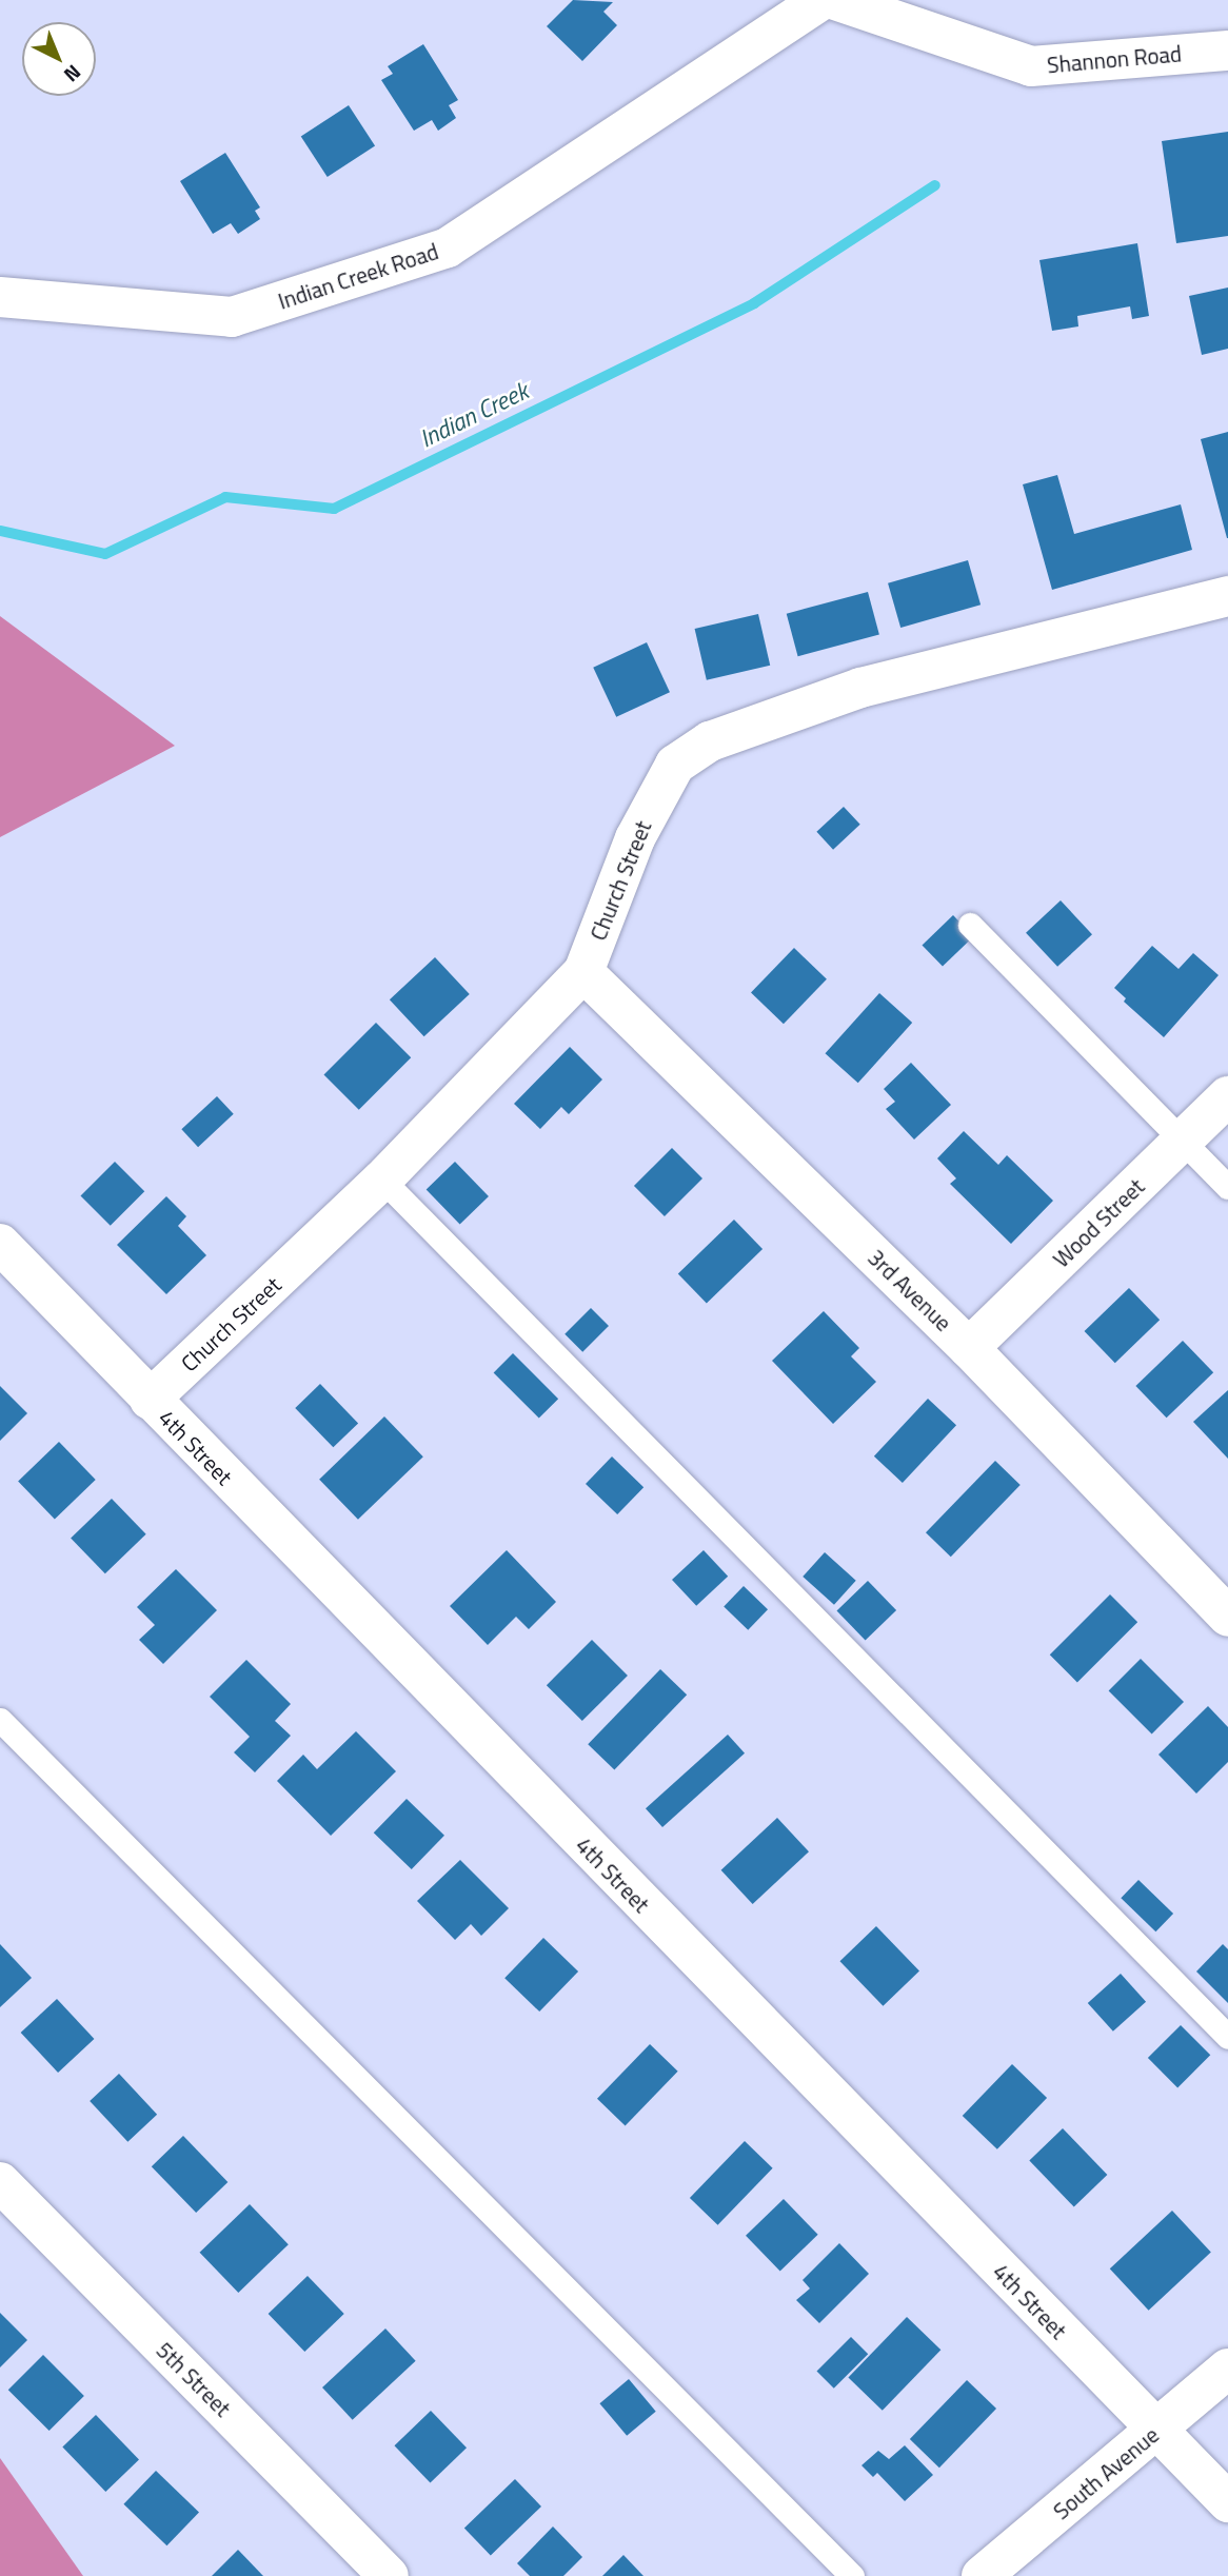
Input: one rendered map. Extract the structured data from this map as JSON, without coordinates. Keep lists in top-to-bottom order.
{
  "streets": {
    "street": [
      "Shannon Road",
      "Indian Creek Road",
      "Church Street",
      "Wood Street",
      "3rd Avenue",
      "4th Street",
      "5th Street",
      "South Avenue"
    ]
  },
  "crossings": [
    ["Church Street", "3rd Avenue"],
    ["Church Street", "4th Street"],
    ["Wood Street", "3rd Avenue"],
    ["4th Street", "South Avenue"]
  ],
  "water": ["Indian Creek"],
  "north": "bottom right"
}
